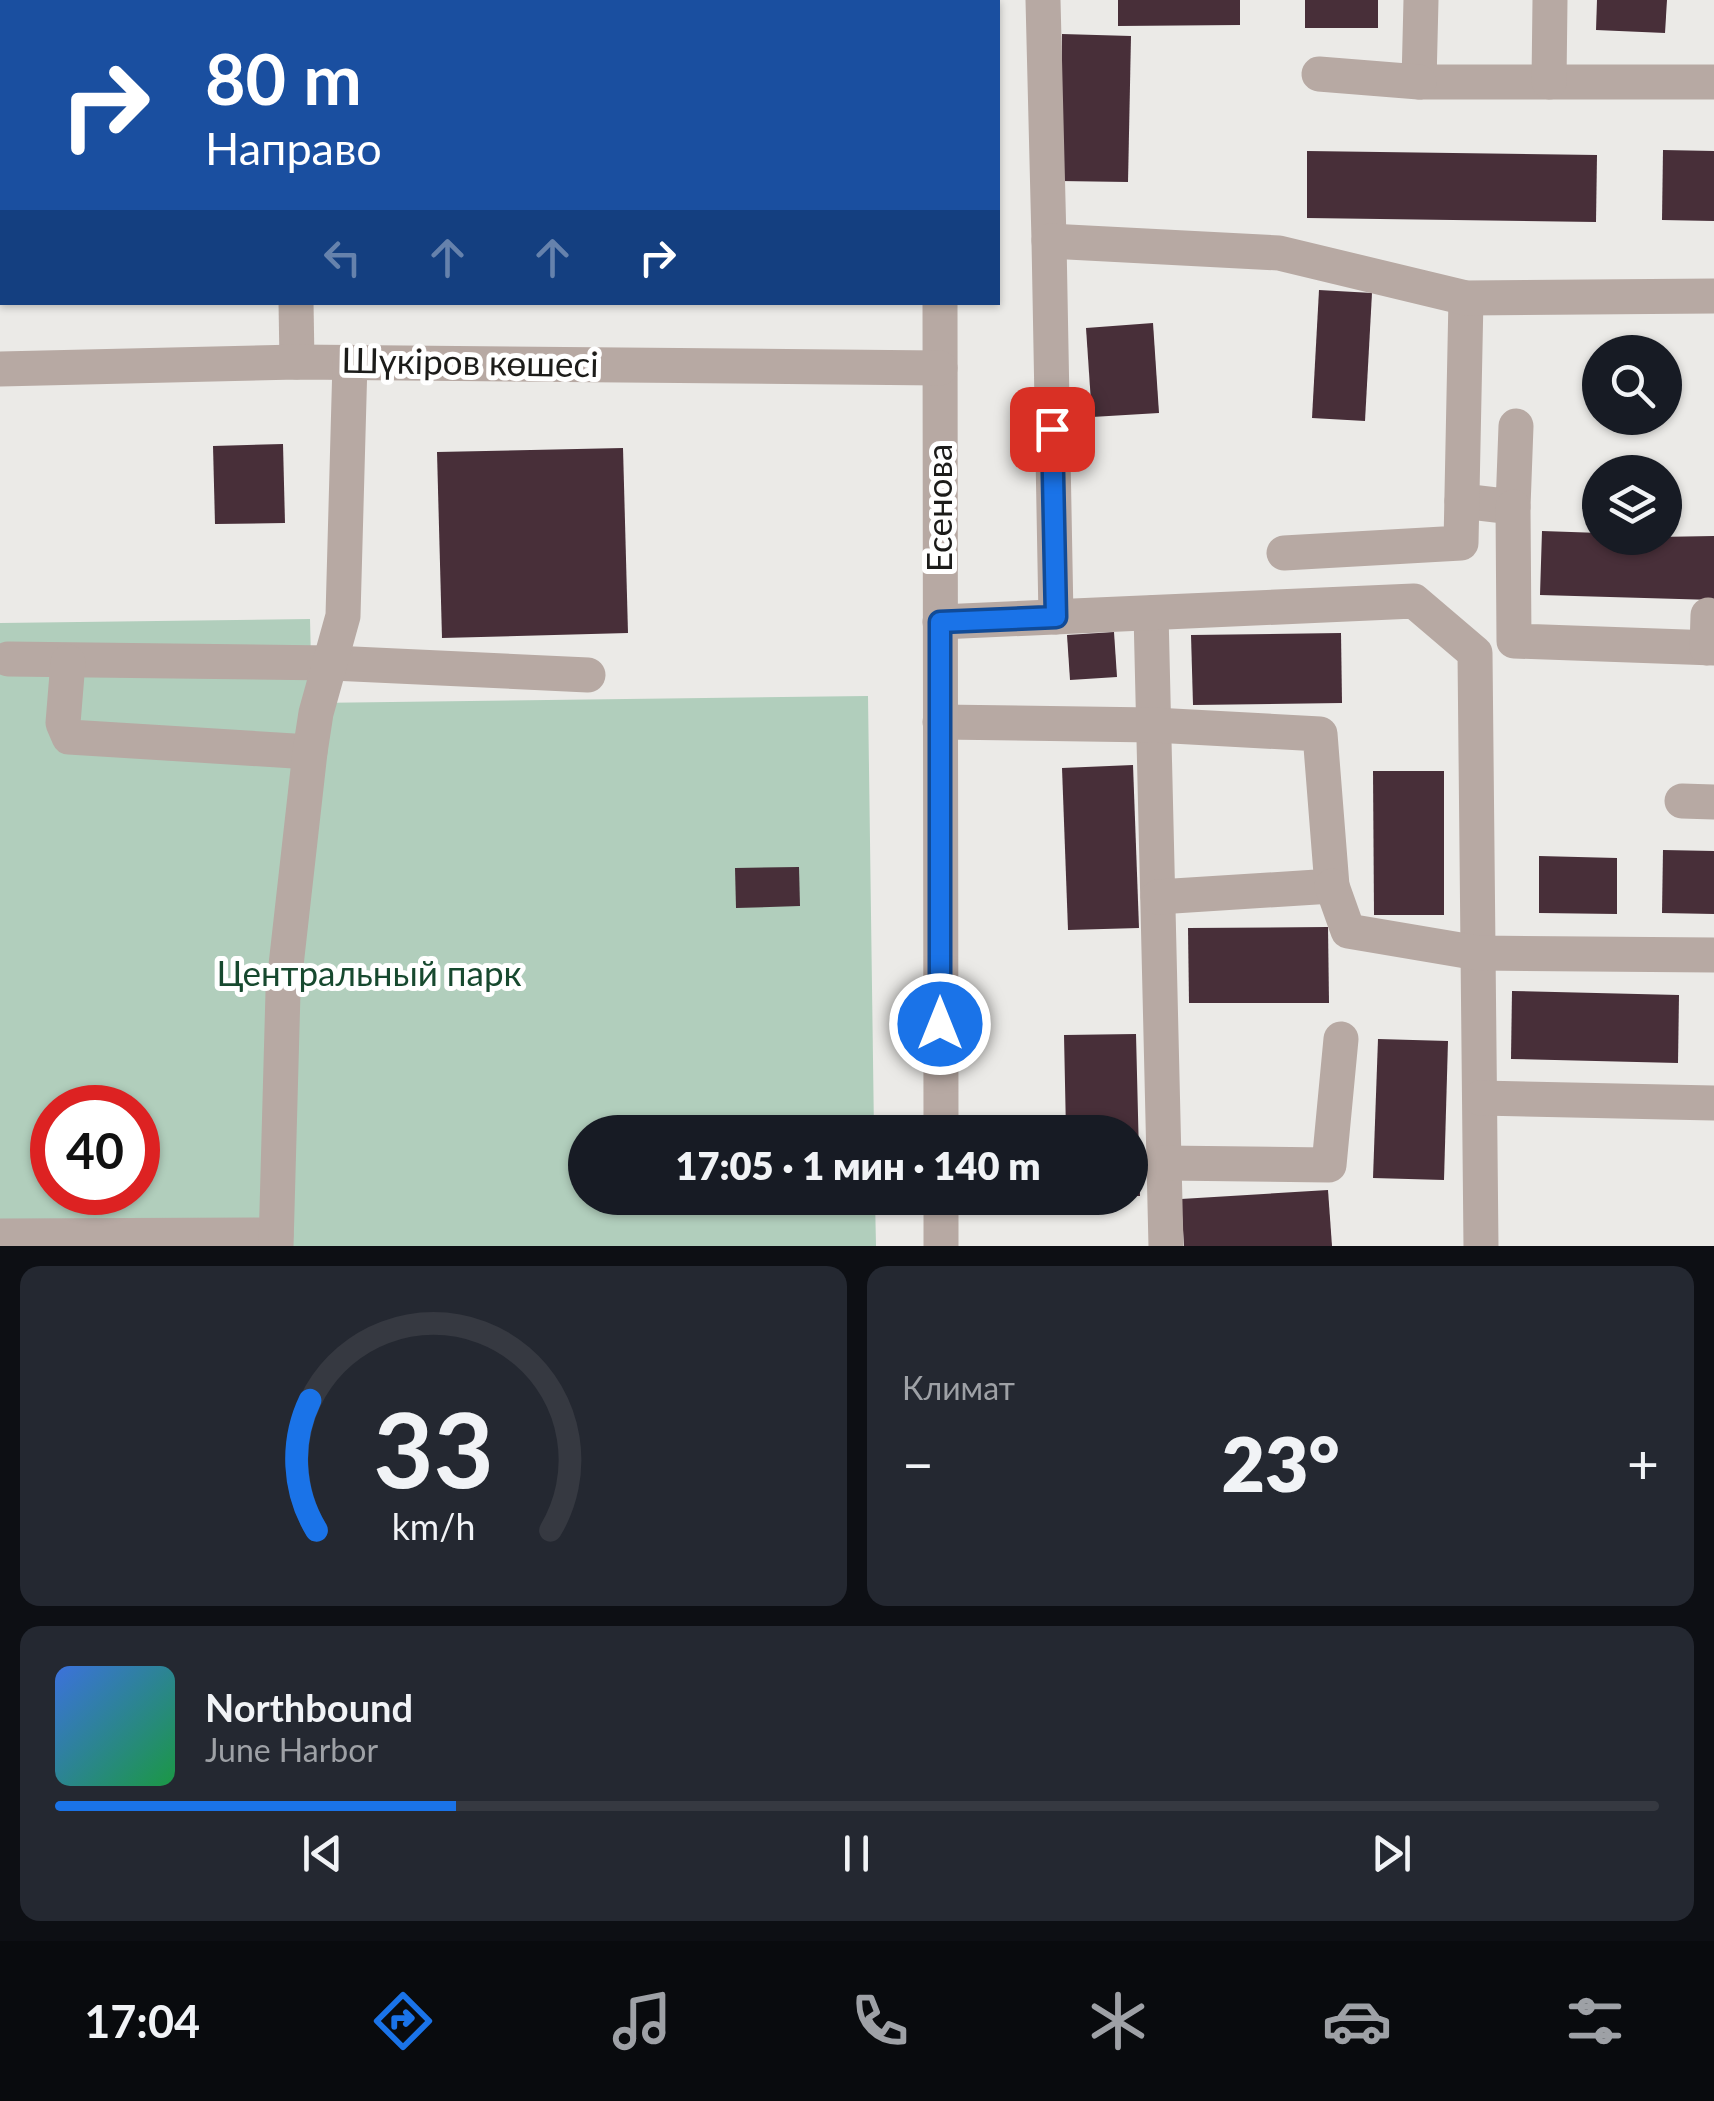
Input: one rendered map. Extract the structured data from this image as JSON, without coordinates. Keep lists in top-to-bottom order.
{
  "streets": {
    "street": ["Шүкіров көшесі", "Есенова"]
  },
  "crossings": [
    ["Шүкіров көшесі", "Есенова"]
  ],
  "parks": ["Центральный парк"],
  "page": {
    "turn": ["80 m", "Направо"],
    "limit": "40",
    "trip": "17:05 · 1 мин · 140 m",
    "tile": "Климат",
    "heat": ["−", "23°", "+"],
    "song": ["Northbound", "June Harbor"],
    "tabs": "17:04",
    "gauge": ["33", "km/h"]
  }
}
